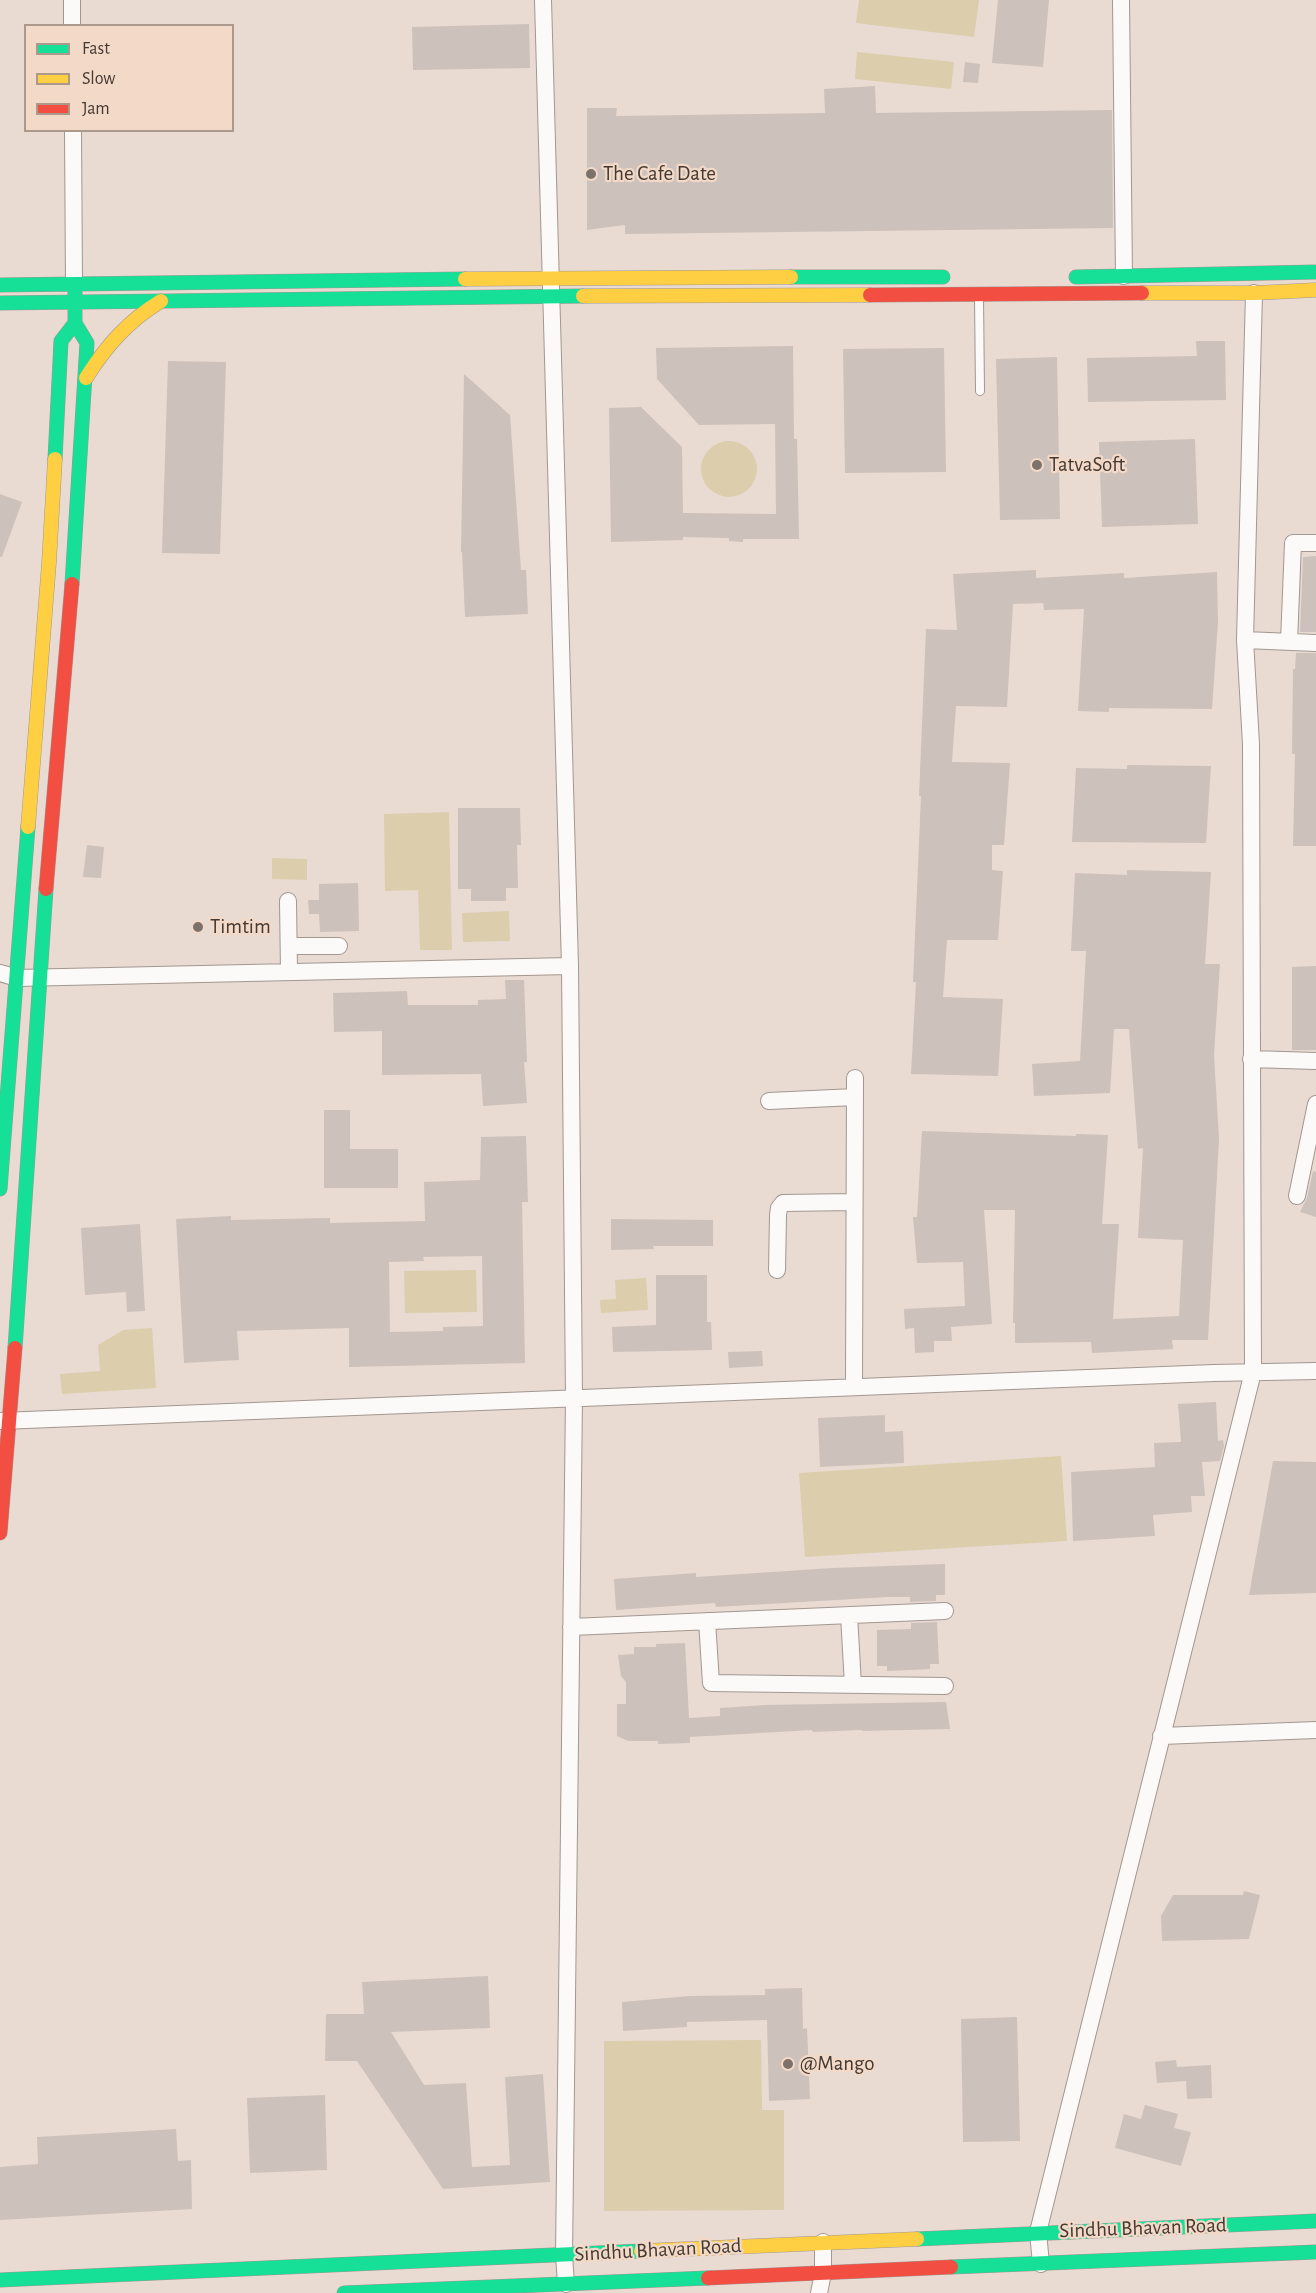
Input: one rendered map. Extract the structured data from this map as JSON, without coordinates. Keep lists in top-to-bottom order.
{
  "streets": {
    "main road": ["Sindhu Bhavan Road"]
  },
  "places": [
    "The Cafe Date",
    "TatvaSoft",
    "Timtim",
    "@Mango"
  ],
  "legend": ["Fast", "Slow", "Jam"]
}
